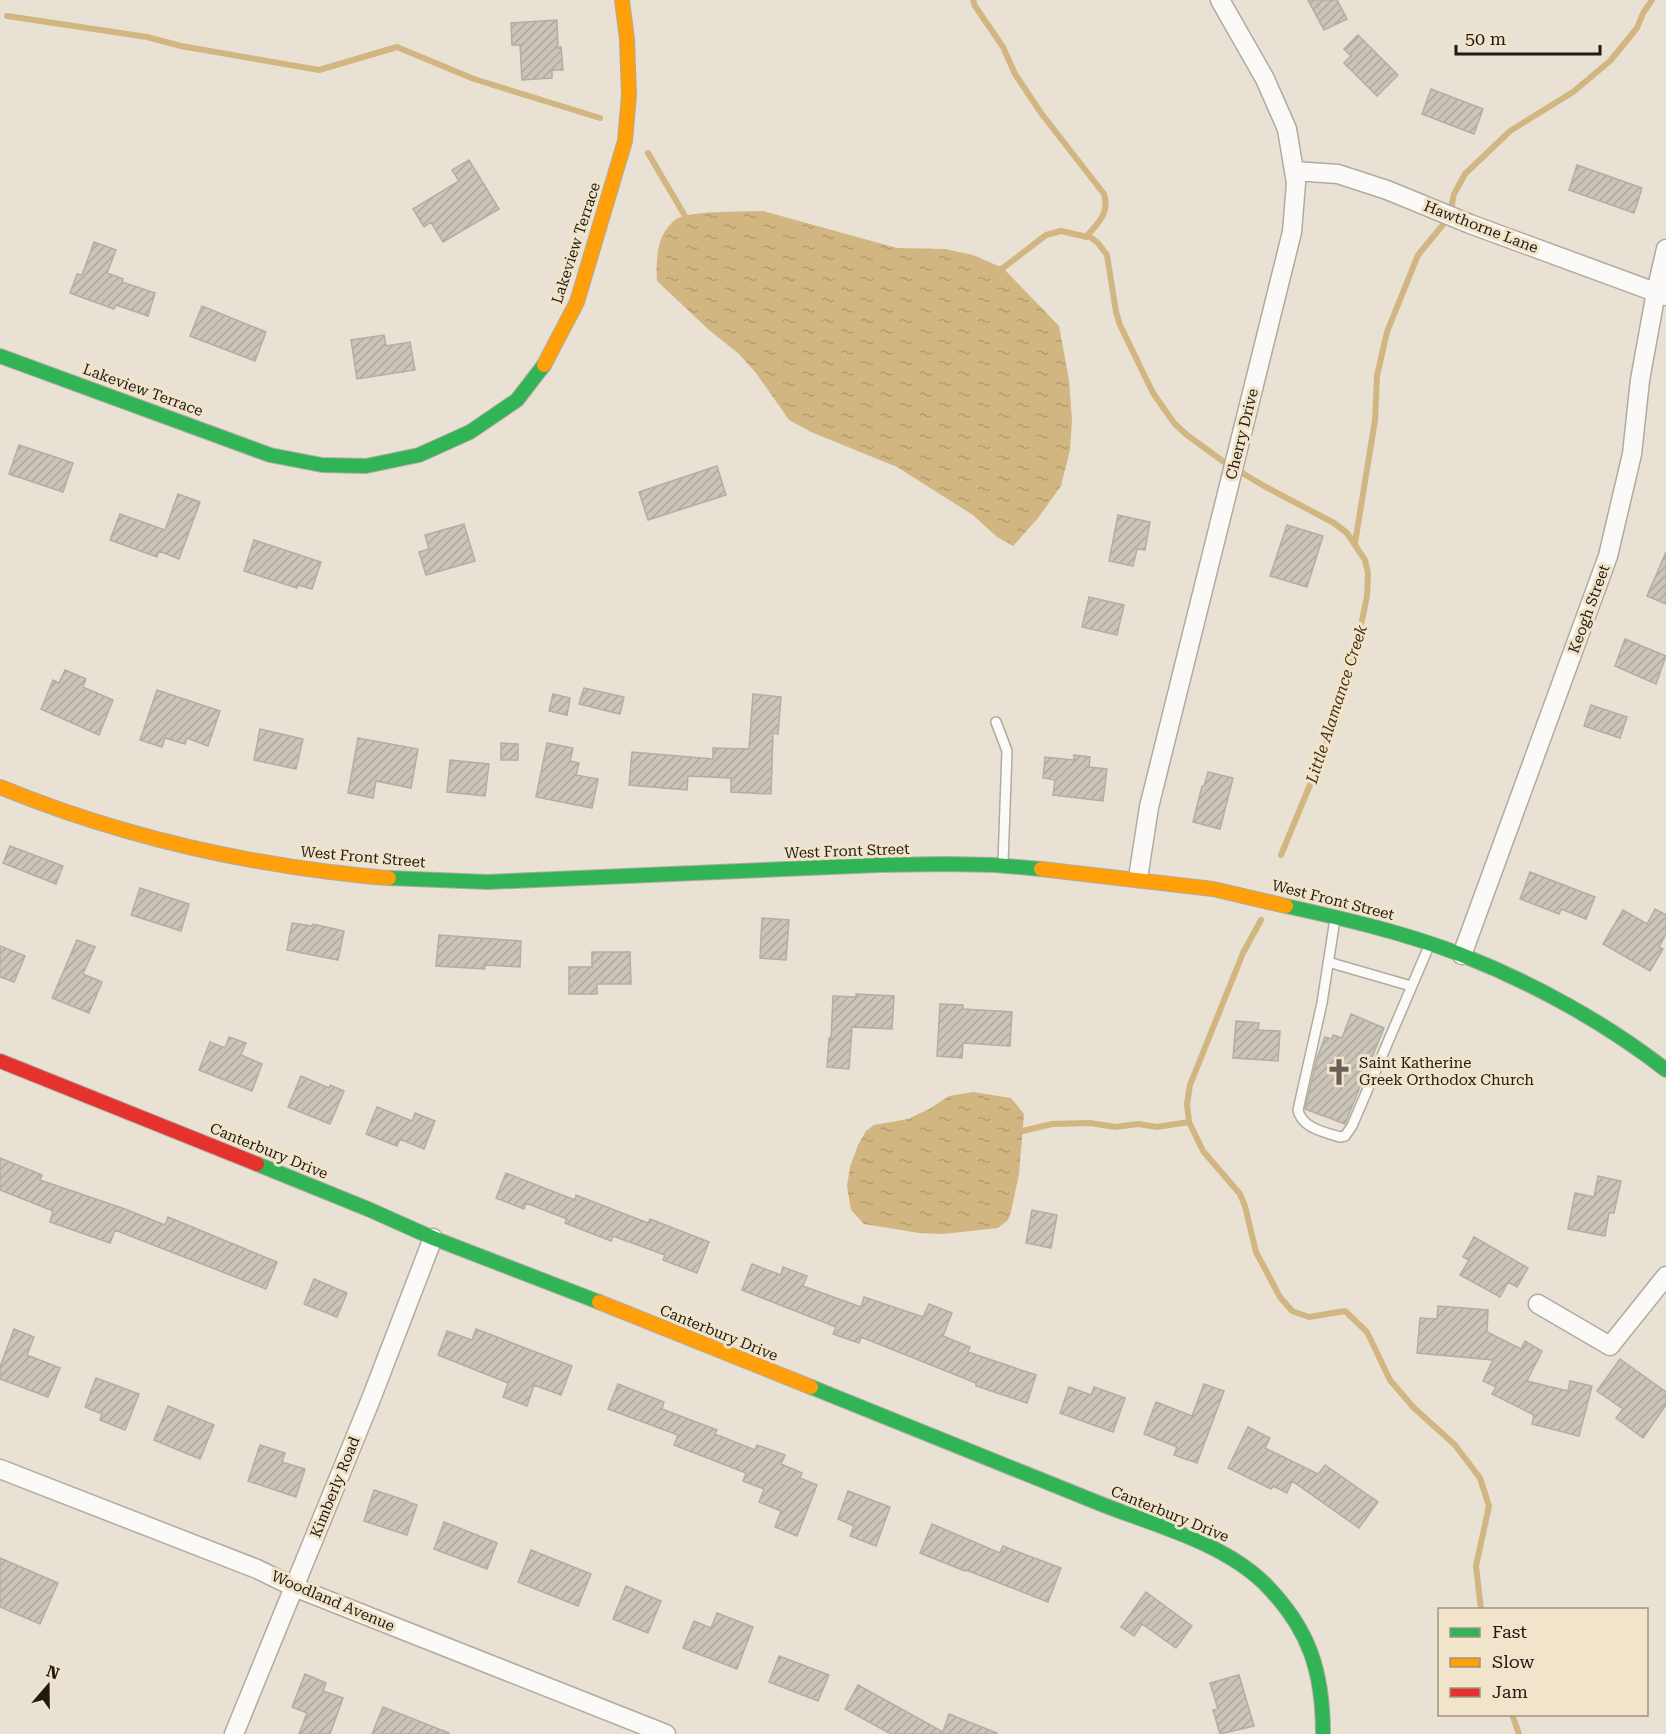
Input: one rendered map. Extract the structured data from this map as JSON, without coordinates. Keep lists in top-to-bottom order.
{
  "streets": {
    "street": [
      "Hawthorne Lane",
      "Lakeview Terrace",
      "Cherry Drive",
      "Keogh Street",
      "West Front Street",
      "Canterbury Drive",
      "Kimberly Road",
      "Woodland Avenue"
    ]
  },
  "crossings": [
    ["Hawthorne Lane", "Cherry Drive"],
    ["Hawthorne Lane", "Keogh Street"],
    ["Cherry Drive", "West Front Street"],
    ["Keogh Street", "West Front Street"],
    ["Canterbury Drive", "Kimberly Road"],
    ["Kimberly Road", "Woodland Avenue"]
  ],
  "water": ["Little Alamance Creek"],
  "places": {
    "church": ["Saint Katherine Greek Orthodox Church"]
  },
  "legend": ["Fast", "Slow", "Jam"],
  "scale_bar": "50 m",
  "north": "top"
}
